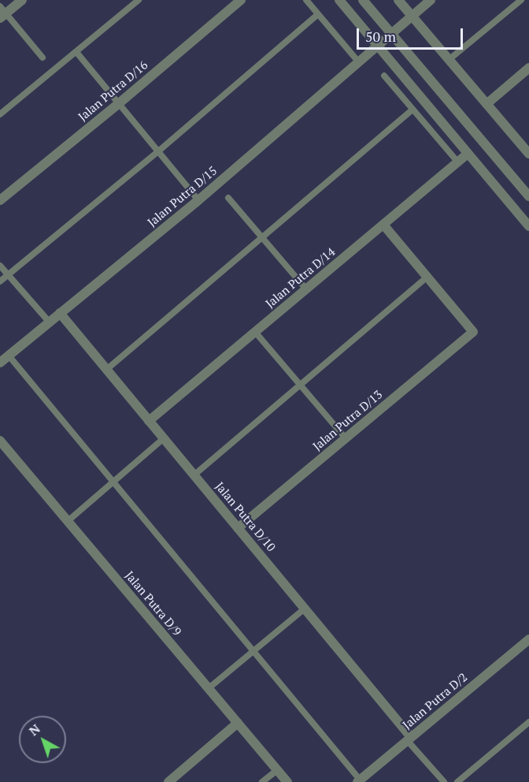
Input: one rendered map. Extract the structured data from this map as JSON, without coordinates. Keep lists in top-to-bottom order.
{
  "streets": {
    "street": [
      "Jalan Putra D/16",
      "Jalan Putra D/15",
      "Jalan Putra D/14",
      "Jalan Putra D/13",
      "Jalan Putra D/10",
      "Jalan Putra D/9",
      "Jalan Putra D/2"
    ]
  },
  "crossings": [
    ["Jalan Putra D/15", "Jalan Putra D/10"],
    ["Jalan Putra D/14", "Jalan Putra D/10"],
    ["Jalan Putra D/13", "Jalan Putra D/10"],
    ["Jalan Putra D/10", "Jalan Putra D/2"]
  ],
  "scale_bar": "50 m",
  "north": "top left"
}
